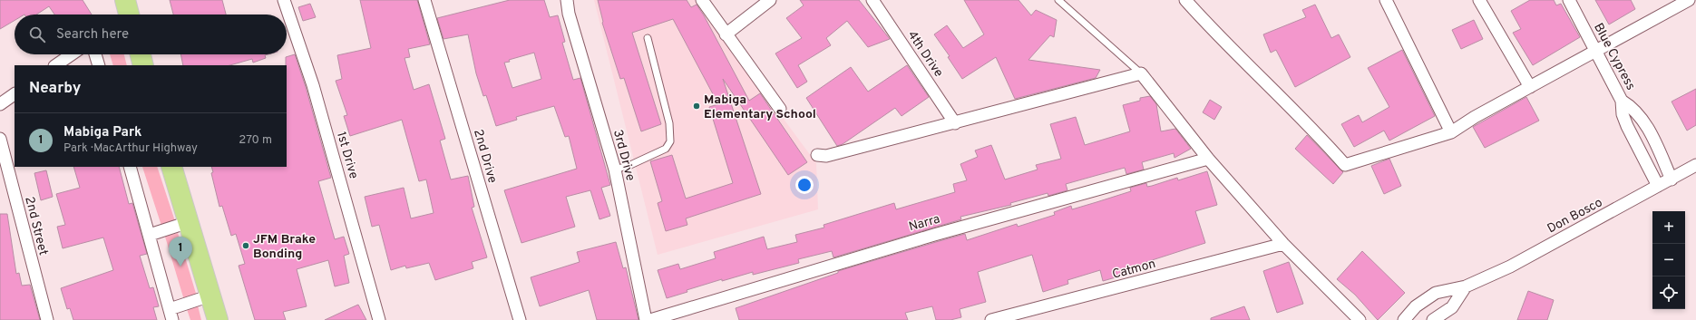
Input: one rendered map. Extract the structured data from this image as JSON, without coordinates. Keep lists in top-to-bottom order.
{
  "streets": {
    "street": [
      "4th Drive",
      "Blue Cypress",
      "1st Drive",
      "3rd Drive",
      "2nd Drive",
      "Don Bosco",
      "Narra",
      "2nd Street",
      "Catmon"
    ]
  },
  "crossings": [
    ["Blue Cypress", "Don Bosco"]
  ],
  "places": ["Mabiga Elementary School", "JFM Brake Bonding"],
  "page": {
    "search": "Search here",
    "heading": "Nearby",
    "list": [
      {
        "mark": "1",
        "name": "Mabiga Park",
        "note": "Park · MacArthur Highway",
        "value": "270 m"
      }
    ],
    "map_buttons": ["+", "−"],
    "pins": "1"
  }
}
